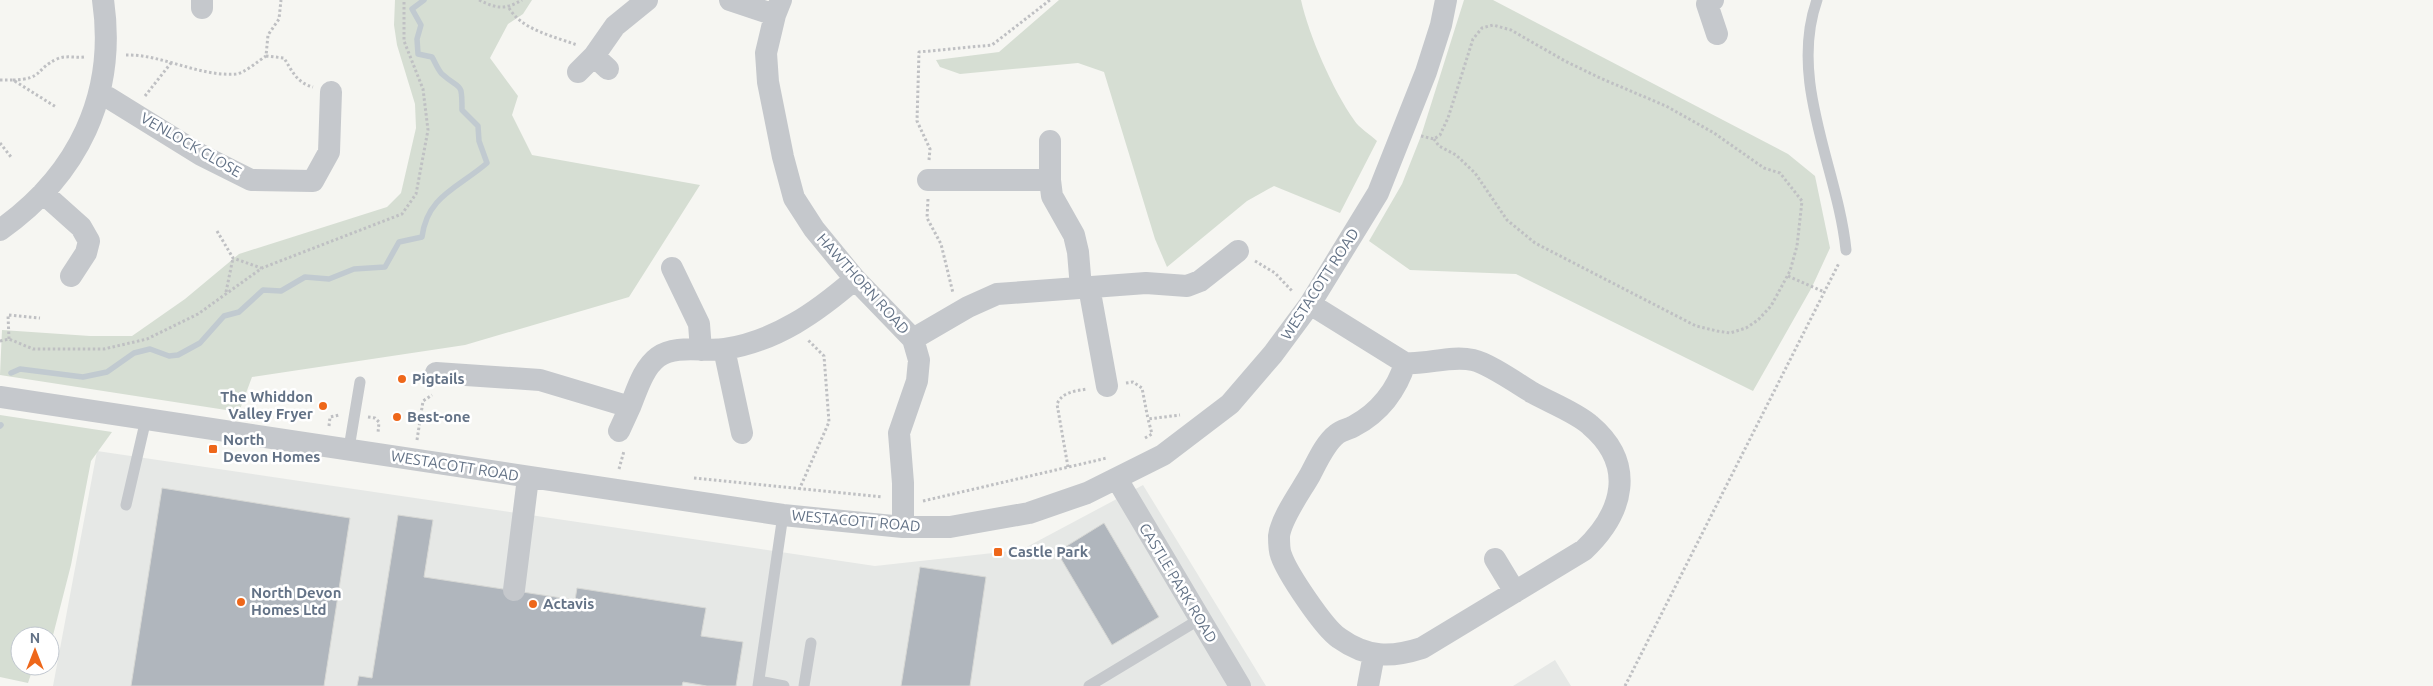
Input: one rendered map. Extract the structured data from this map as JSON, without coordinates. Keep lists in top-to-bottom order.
{
  "streets": {
    "street": [
      "VENLOCK CLOSE",
      "HAWTHORN ROAD",
      "WESTACOTT ROAD",
      "CASTLE PARK ROAD"
    ]
  },
  "crossings": [
    ["HAWTHORN ROAD", "WESTACOTT ROAD"],
    ["WESTACOTT ROAD", "CASTLE PARK ROAD"]
  ],
  "places": {
    "other": [
      "Pigtails",
      "The Whiddon Valley Fryer",
      "Best-one",
      "North Devon Homes Ltd",
      "Actavis"
    ],
    "transit": ["North Devon Homes", "Castle Park"]
  },
  "north": "top"
}
